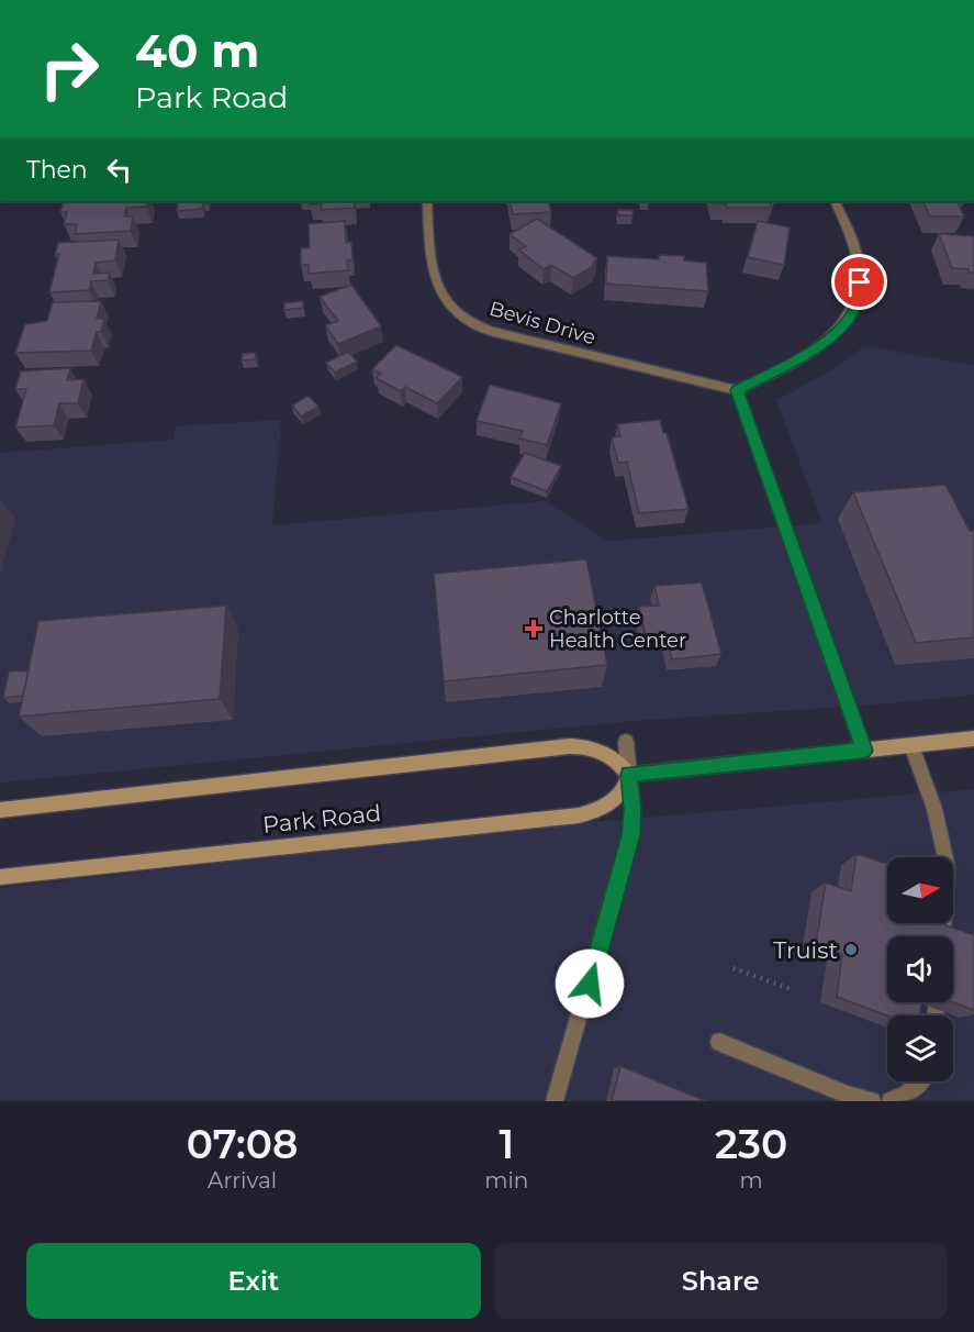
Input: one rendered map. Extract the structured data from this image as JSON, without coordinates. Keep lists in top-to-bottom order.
{
  "streets": {
    "main road": ["Park Road"],
    "street": ["Bevis Drive"]
  },
  "places": {
    "health": ["Charlotte Health Center"],
    "other": ["Truist"]
  },
  "north": "right",
  "page": {
    "turn": ["40 m", "Park Road"],
    "then": "Then",
    "eta": [
      "07:08",
      "Arrival",
      "1",
      "min",
      "230",
      "m"
    ],
    "buttons": ["Exit", "Share"]
  }
}
